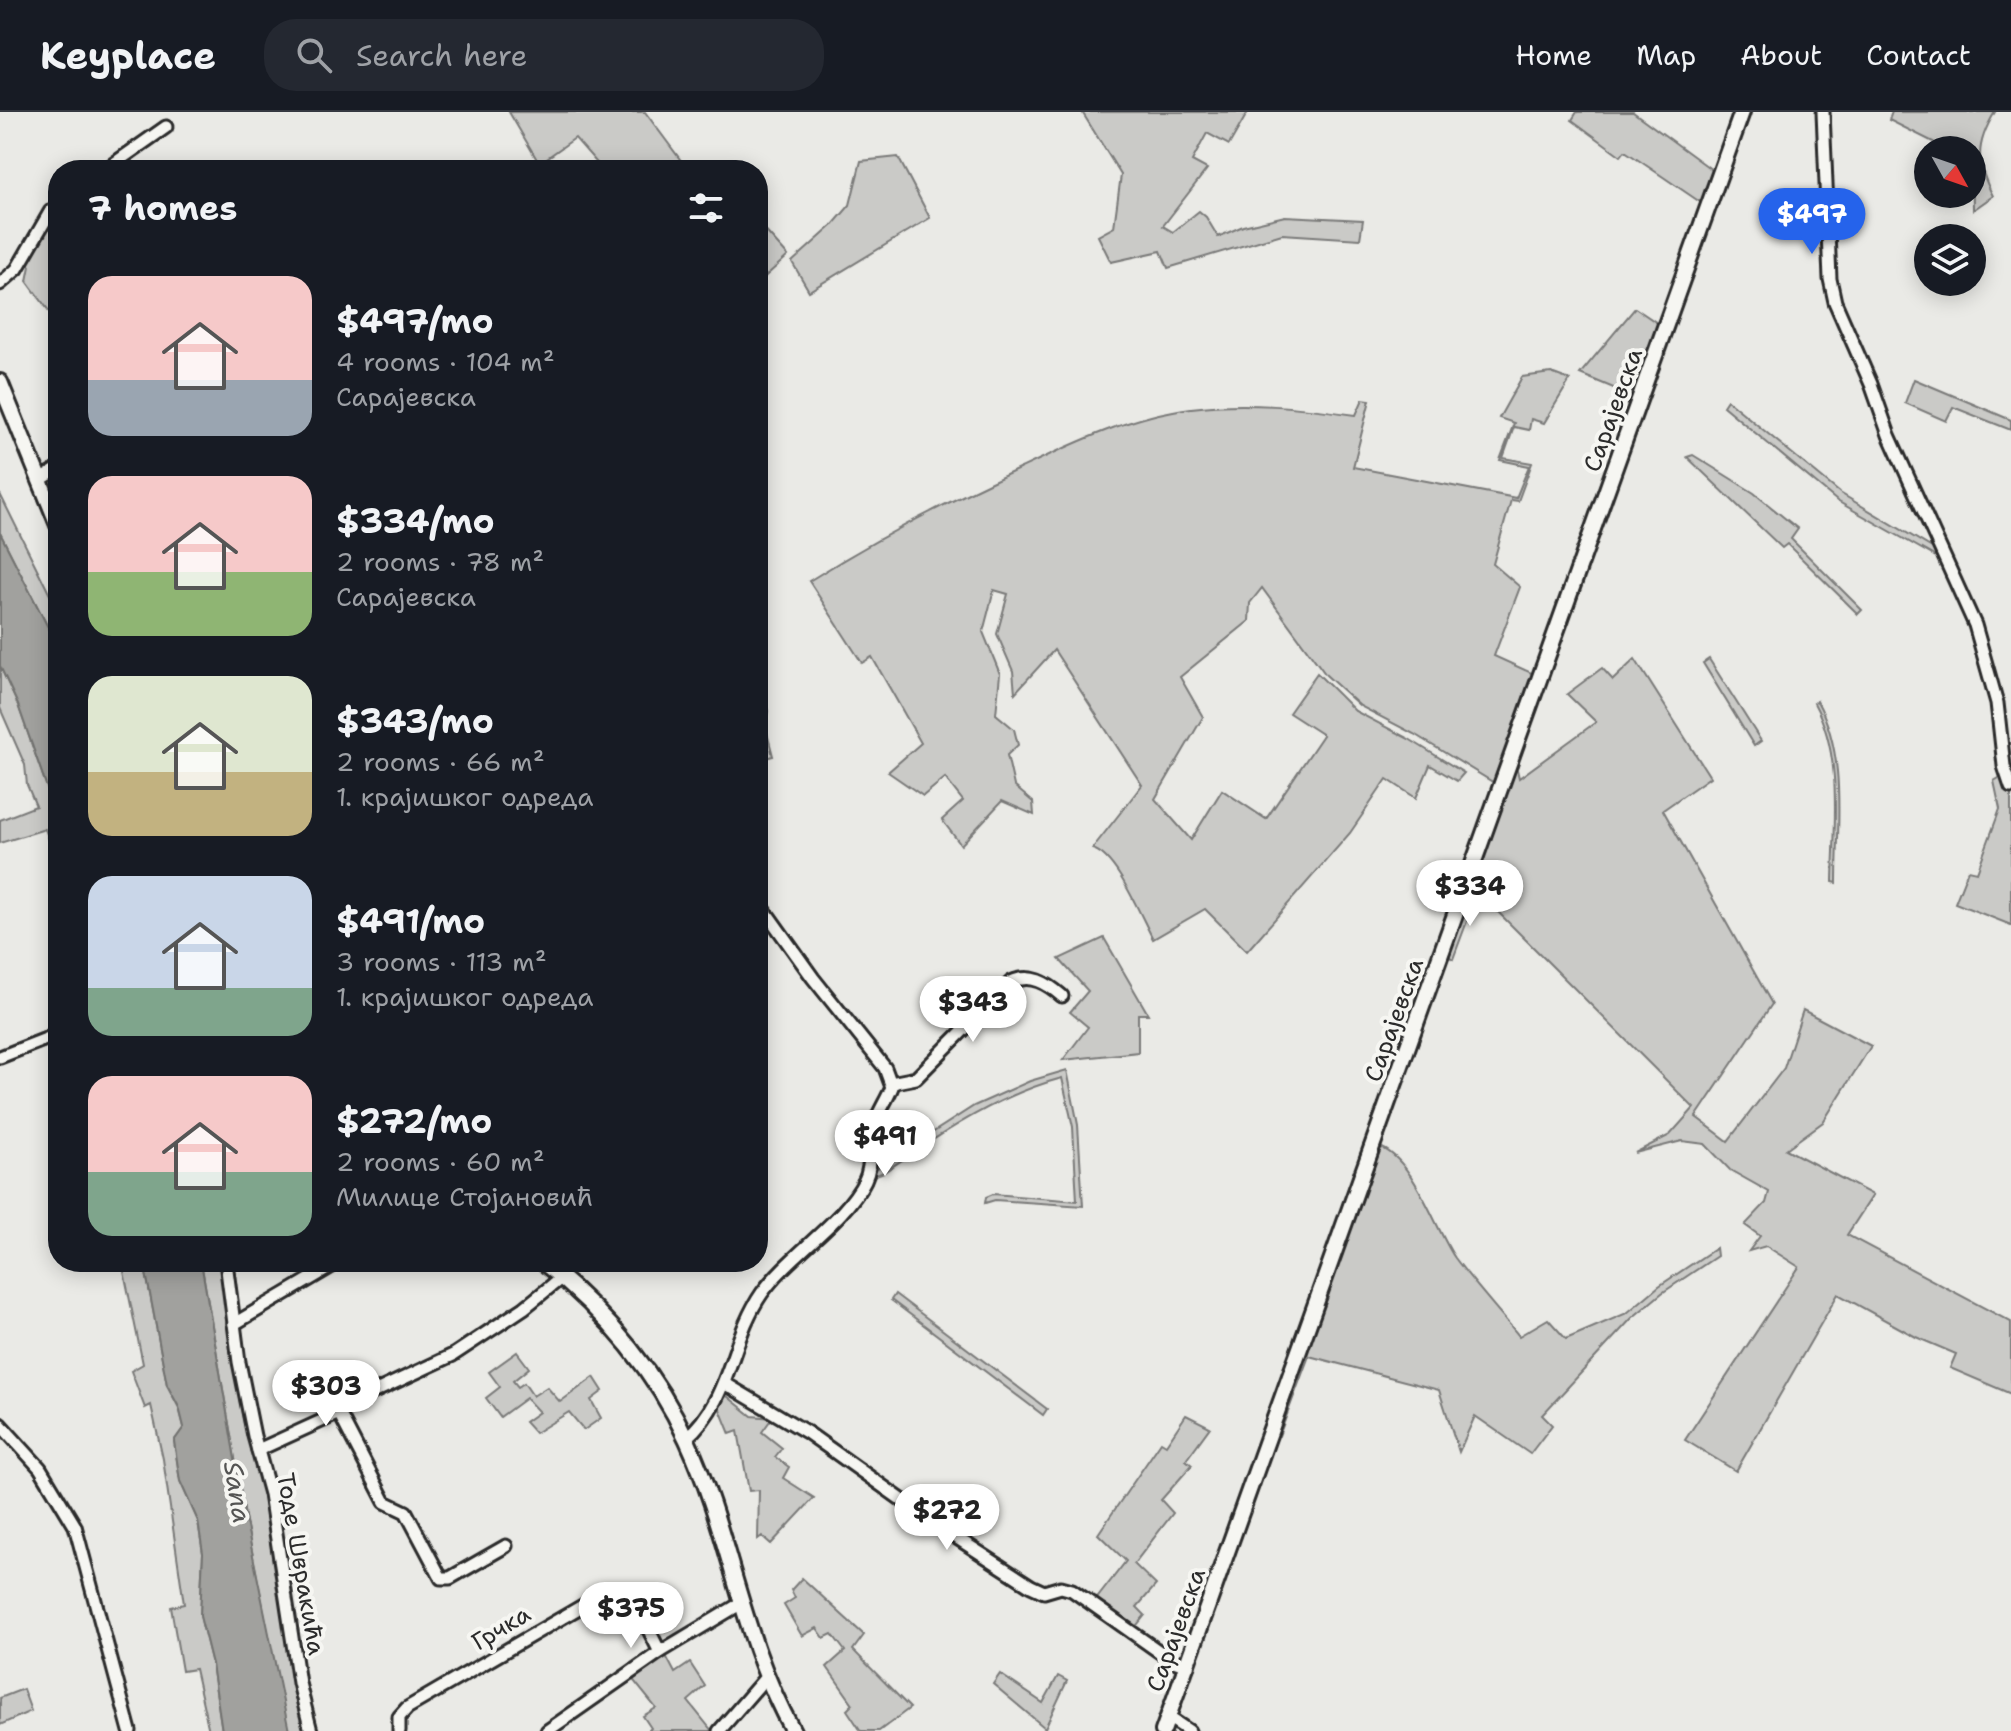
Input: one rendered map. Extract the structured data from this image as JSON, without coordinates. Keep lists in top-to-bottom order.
{
  "streets": {
    "main road": ["Сарајевска"],
    "street": ["Тоде Швракића", "Грчка"]
  },
  "water": ["Sana"],
  "north": "bottom right",
  "page": {
    "header": "Keyplace",
    "search": "Search here",
    "nav": [
      "Home",
      "Map",
      "About",
      "Contact"
    ],
    "heading": "7 homes",
    "price": [
      "$497",
      "$334",
      "$343",
      "$491",
      "$303",
      "$272",
      "$375"
    ],
    "list": [
      {
        "name": "$497/mo",
        "note": "4 rooms · 104 m² · Сарајевска"
      },
      {
        "name": "$334/mo",
        "note": "2 rooms · 78 m² · Сарајевска"
      },
      {
        "name": "$343/mo",
        "note": "2 rooms · 66 m² · 1. крајишког одреда"
      },
      {
        "name": "$491/mo",
        "note": "3 rooms · 113 m² · 1. крајишког одреда"
      },
      {
        "name": "$272/mo",
        "note": "2 rooms · 60 m² · Милице Стојановић"
      }
    ]
  }
}
